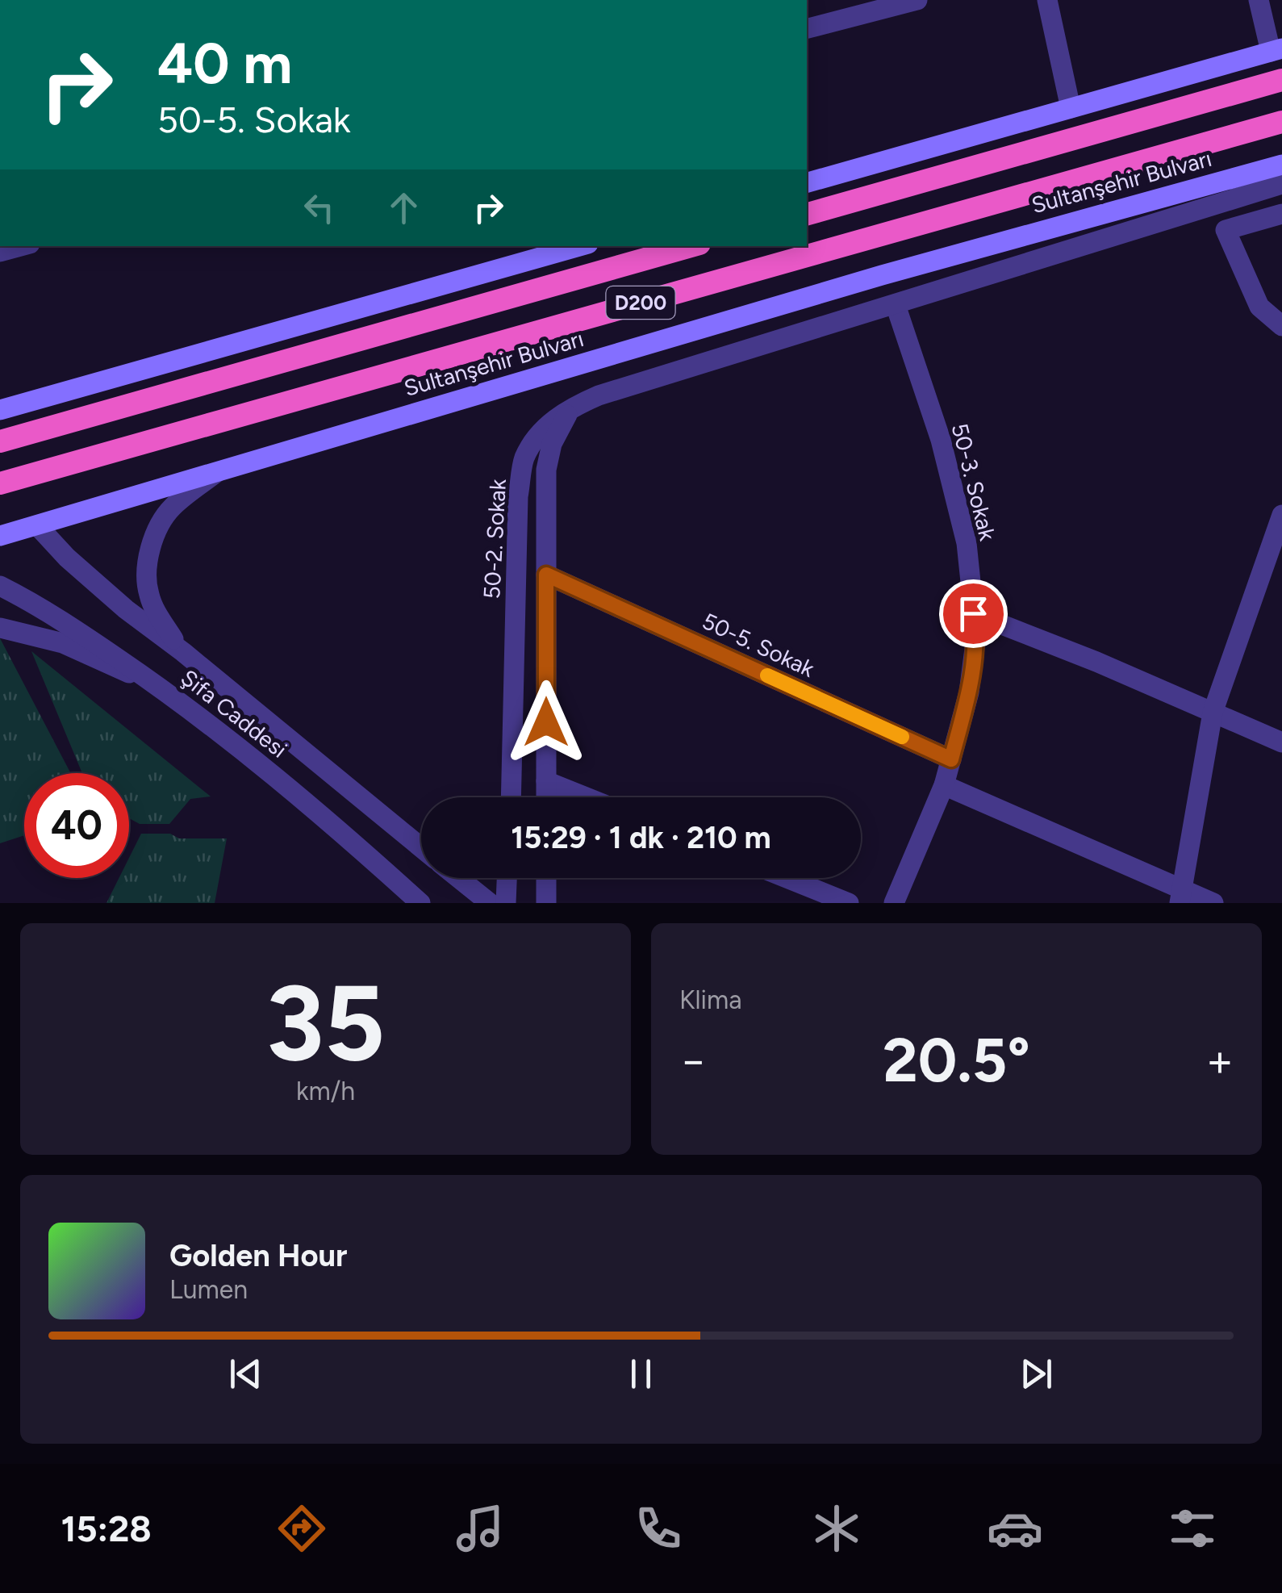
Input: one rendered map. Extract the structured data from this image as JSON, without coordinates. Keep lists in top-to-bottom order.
{
  "streets": {
    "highway": ["Sultanşehir Bulvarı", "D200"],
    "street": [
      "50-3. Sokak",
      "50-2. Sokak",
      "50-5. Sokak",
      "Şifa Caddesi"
    ]
  },
  "crossings": [
    ["Sultanşehir Bulvarı", "50-3. Sokak"],
    ["Sultanşehir Bulvarı", "50-2. Sokak"],
    ["Sultanşehir Bulvarı", "Şifa Caddesi"],
    ["50-3. Sokak", "50-5. Sokak"]
  ],
  "page": {
    "turn": ["40 m", "50-5. Sokak"],
    "limit": "40",
    "trip": "15:29 · 1 dk · 210 m",
    "tile": [
      ["35", "km/h"],
      "Klima"
    ],
    "heat": ["−", "20.5°", "+"],
    "song": ["Golden Hour", "Lumen"],
    "tabs": "15:28"
  }
}
